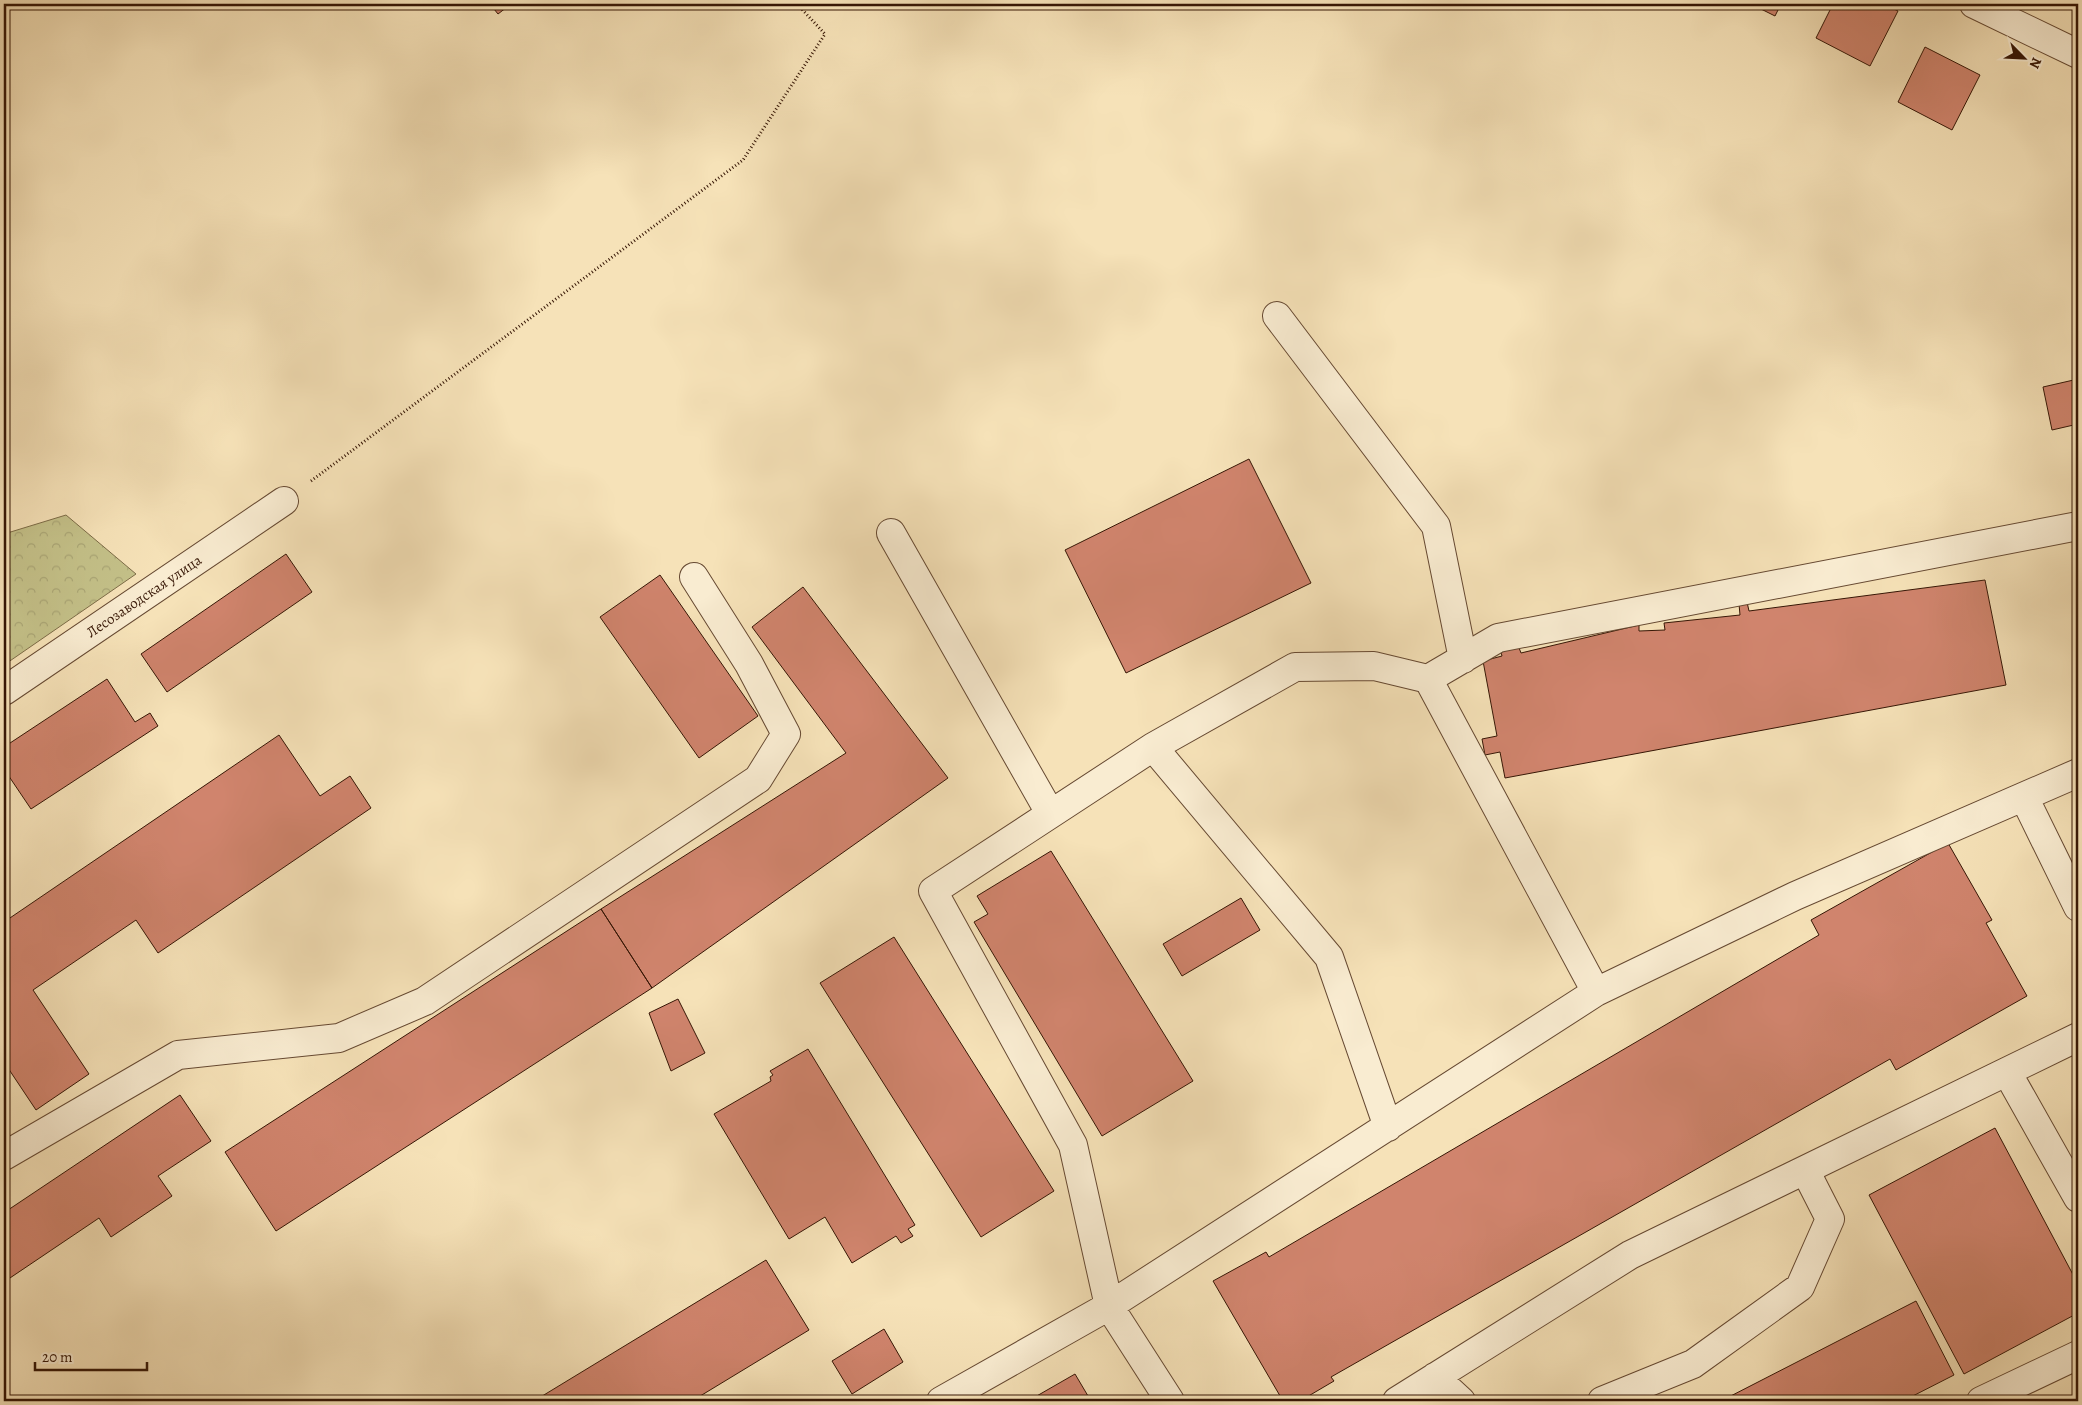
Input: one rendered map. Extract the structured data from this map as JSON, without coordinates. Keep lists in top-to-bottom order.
{
  "streets": {
    "street": ["Лесозаводская улица"]
  },
  "scale_bar": "20 m",
  "north": "bottom right"
}
